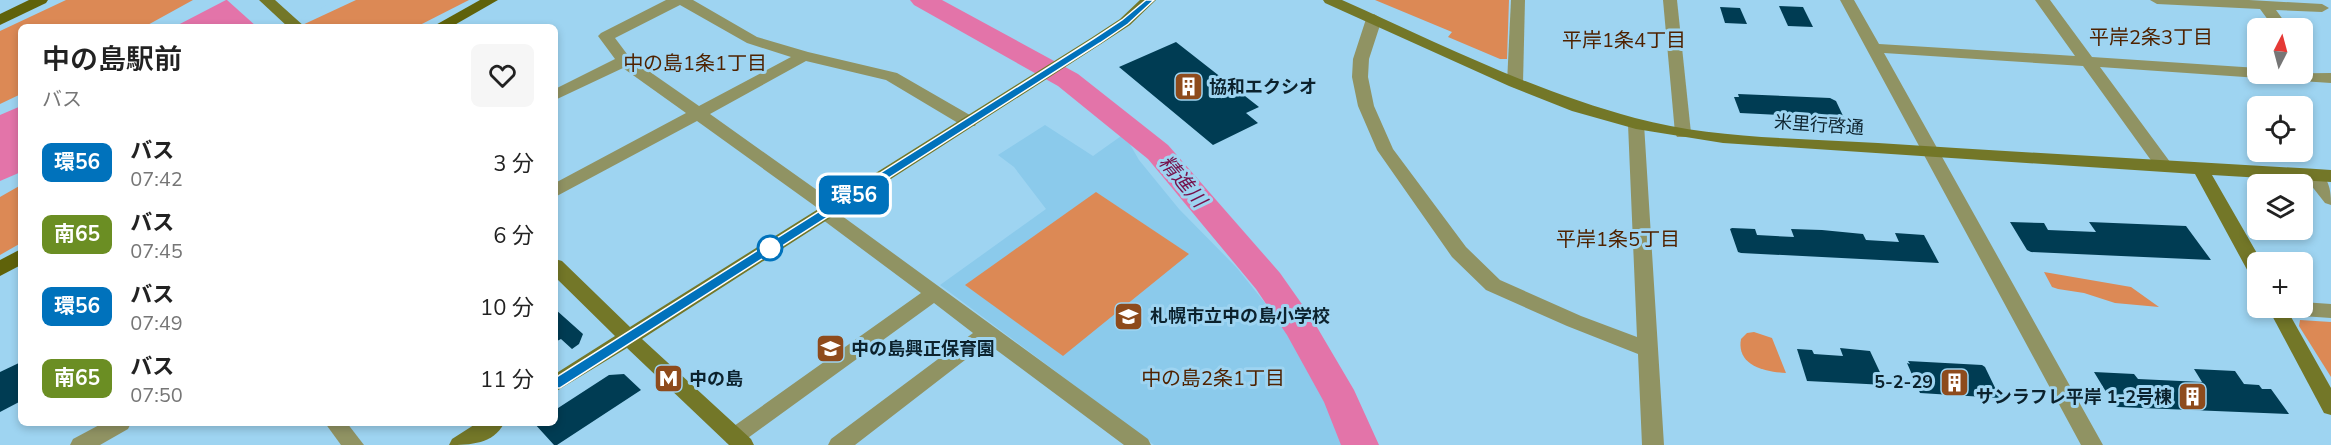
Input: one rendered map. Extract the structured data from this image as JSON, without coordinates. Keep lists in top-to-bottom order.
{
  "streets": {
    "street": ["米里行啓通"]
  },
  "districts": [
    "平岸2条3丁目",
    "平岸1条4丁目",
    "中の島1条1丁目",
    "平岸1条5丁目",
    "中の島2条1丁目"
  ],
  "water": ["精進川"],
  "places": {
    "building": ["協和エクシオ", "5-2-29", "サンラフレ平岸 1-2号棟"],
    "school or university": ["札幌市立中の島小学校", "中の島興正保育園"],
    "metro station": ["中の島"]
  },
  "lines": ["bus line 環56"],
  "north": "top",
  "page": {
    "on_map": "環56",
    "map_buttons": "+",
    "heading": ["中の島駅前", "バス"],
    "list": [
      {
        "mark": "環56",
        "name": "バス",
        "note": "07:42",
        "value": "3 分"
      },
      {
        "mark": "南65",
        "name": "バス",
        "note": "07:45",
        "value": "6 分"
      },
      {
        "mark": "環56",
        "name": "バス",
        "note": "07:49",
        "value": "10 分"
      },
      {
        "mark": "南65",
        "name": "バス",
        "note": "07:50",
        "value": "11 分"
      }
    ]
  }
}
